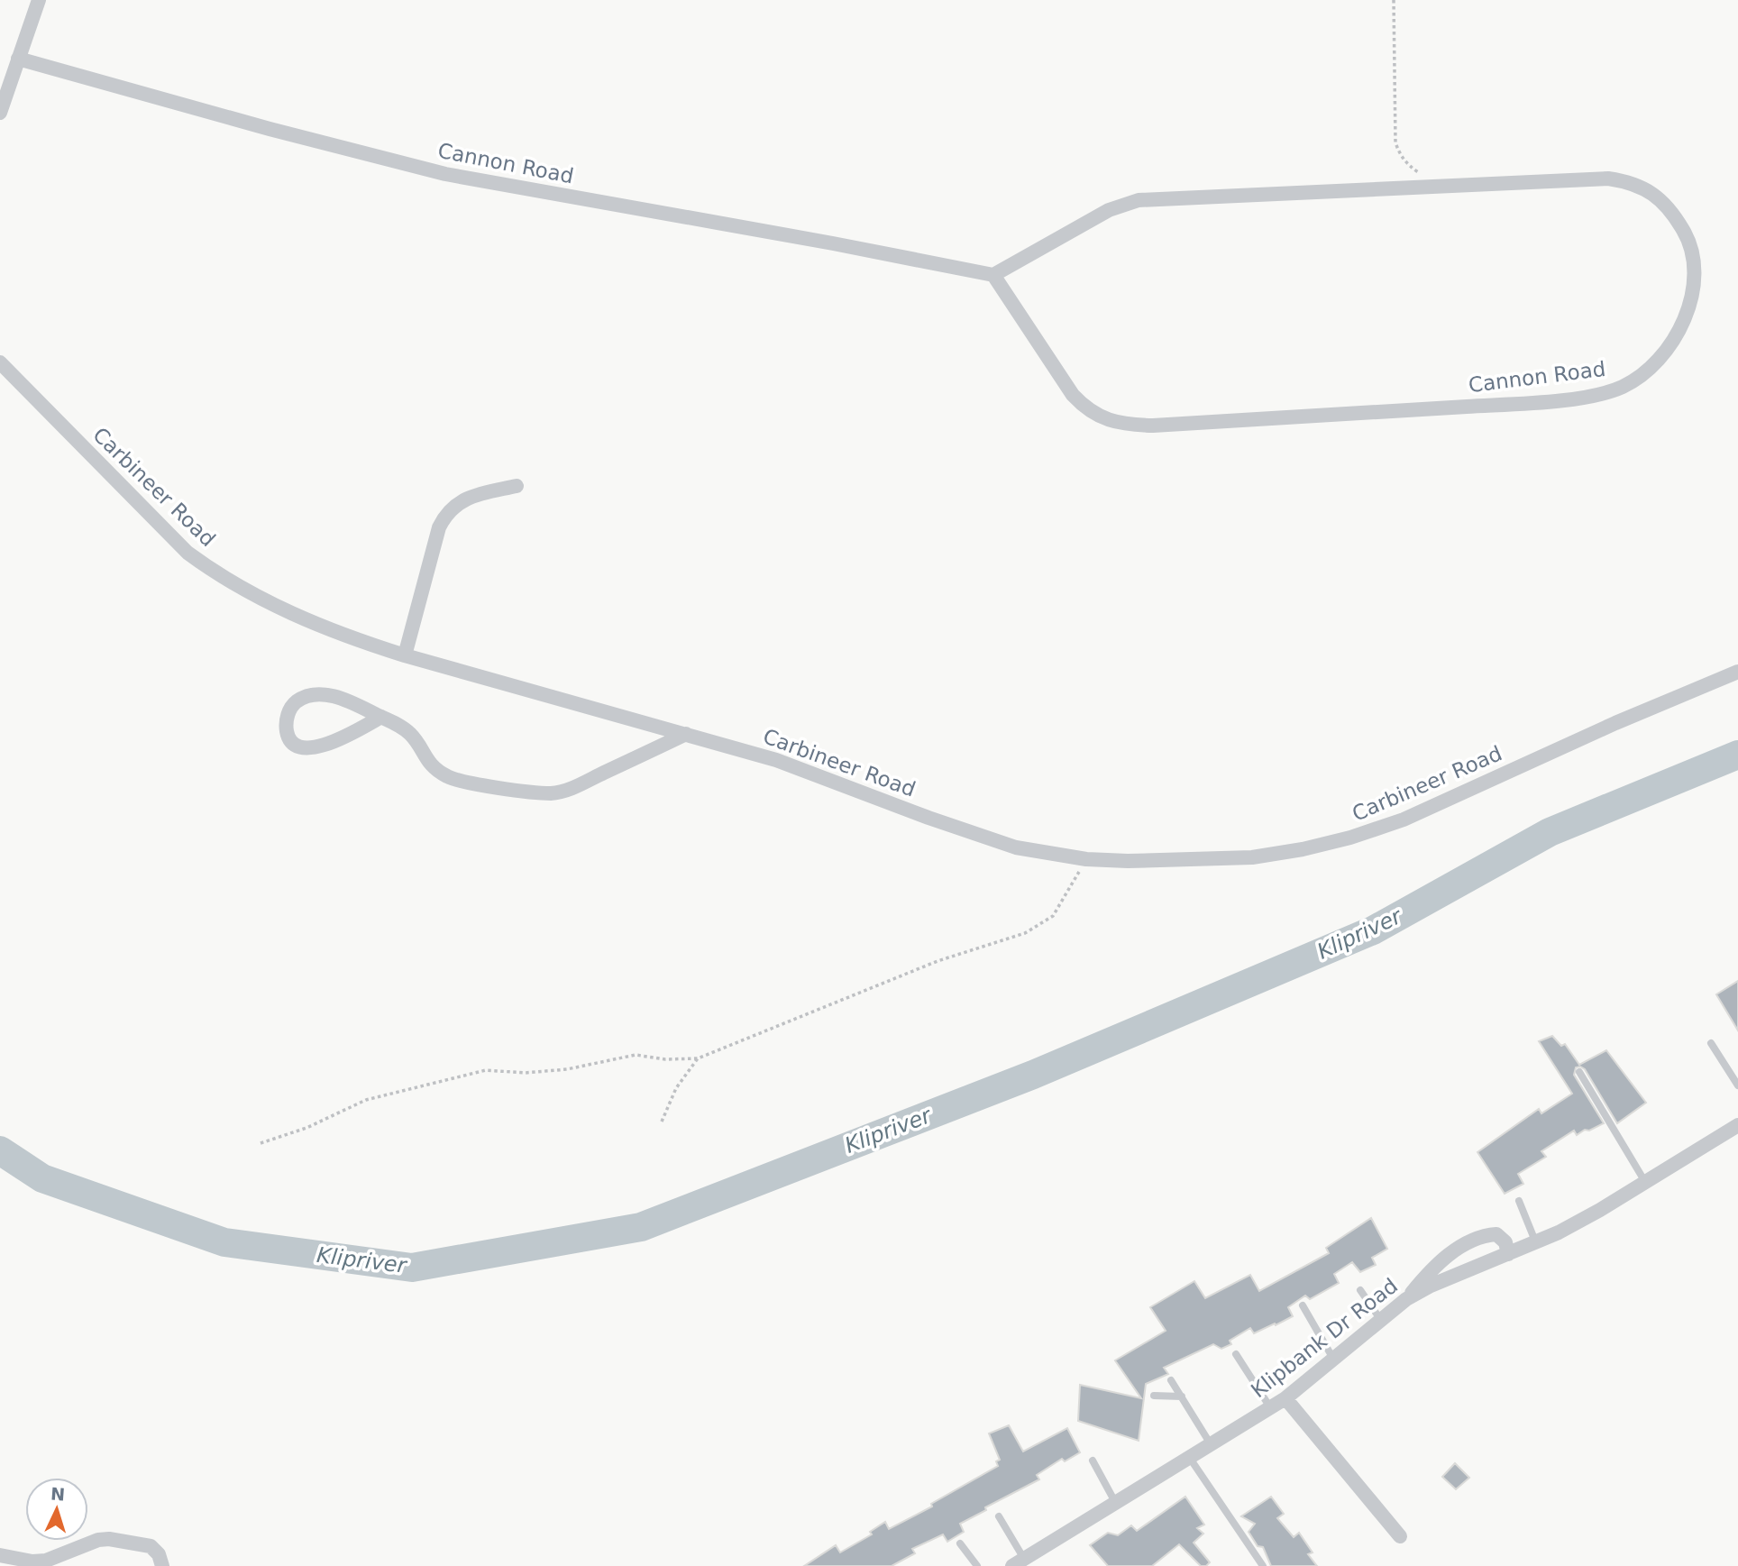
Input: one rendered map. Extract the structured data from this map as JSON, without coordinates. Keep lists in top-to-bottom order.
{
  "streets": {
    "street": ["Cannon Road", "Carbineer Road", "Klipbank Dr Road"]
  },
  "water": ["Klipriver"],
  "north": "top"
}
